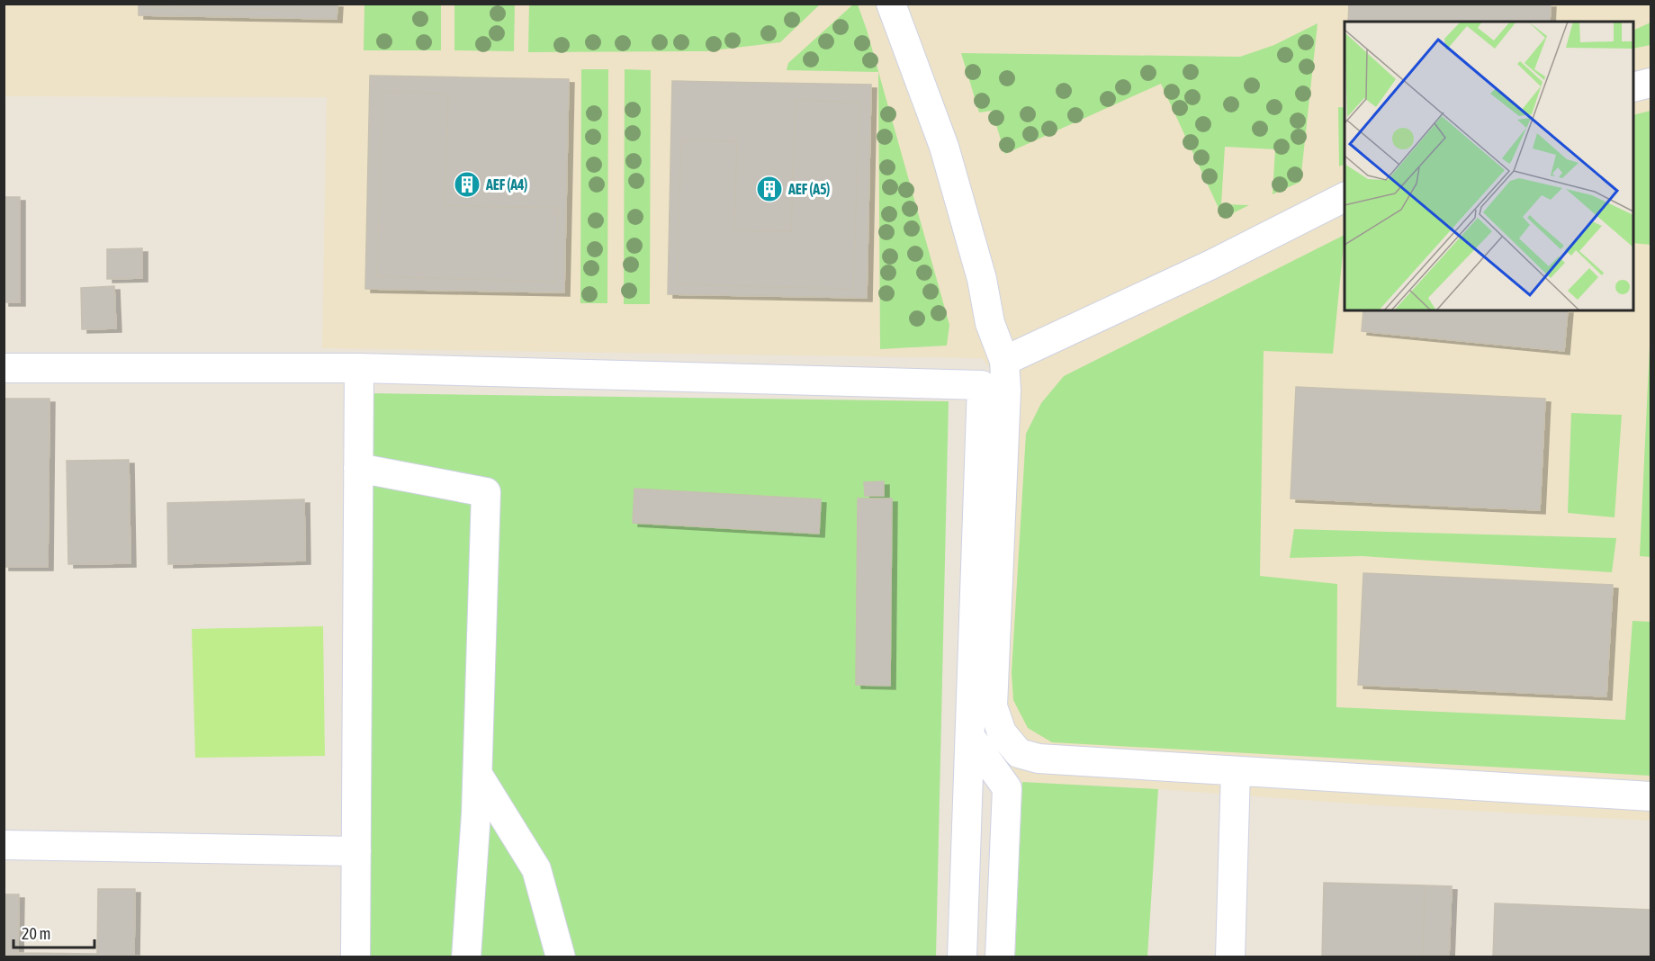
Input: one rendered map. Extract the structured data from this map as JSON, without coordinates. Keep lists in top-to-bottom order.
{
  "places": {
    "building": ["AEF (A4)", "AEF (A5)"]
  },
  "scale_bar": "20 m"
}
